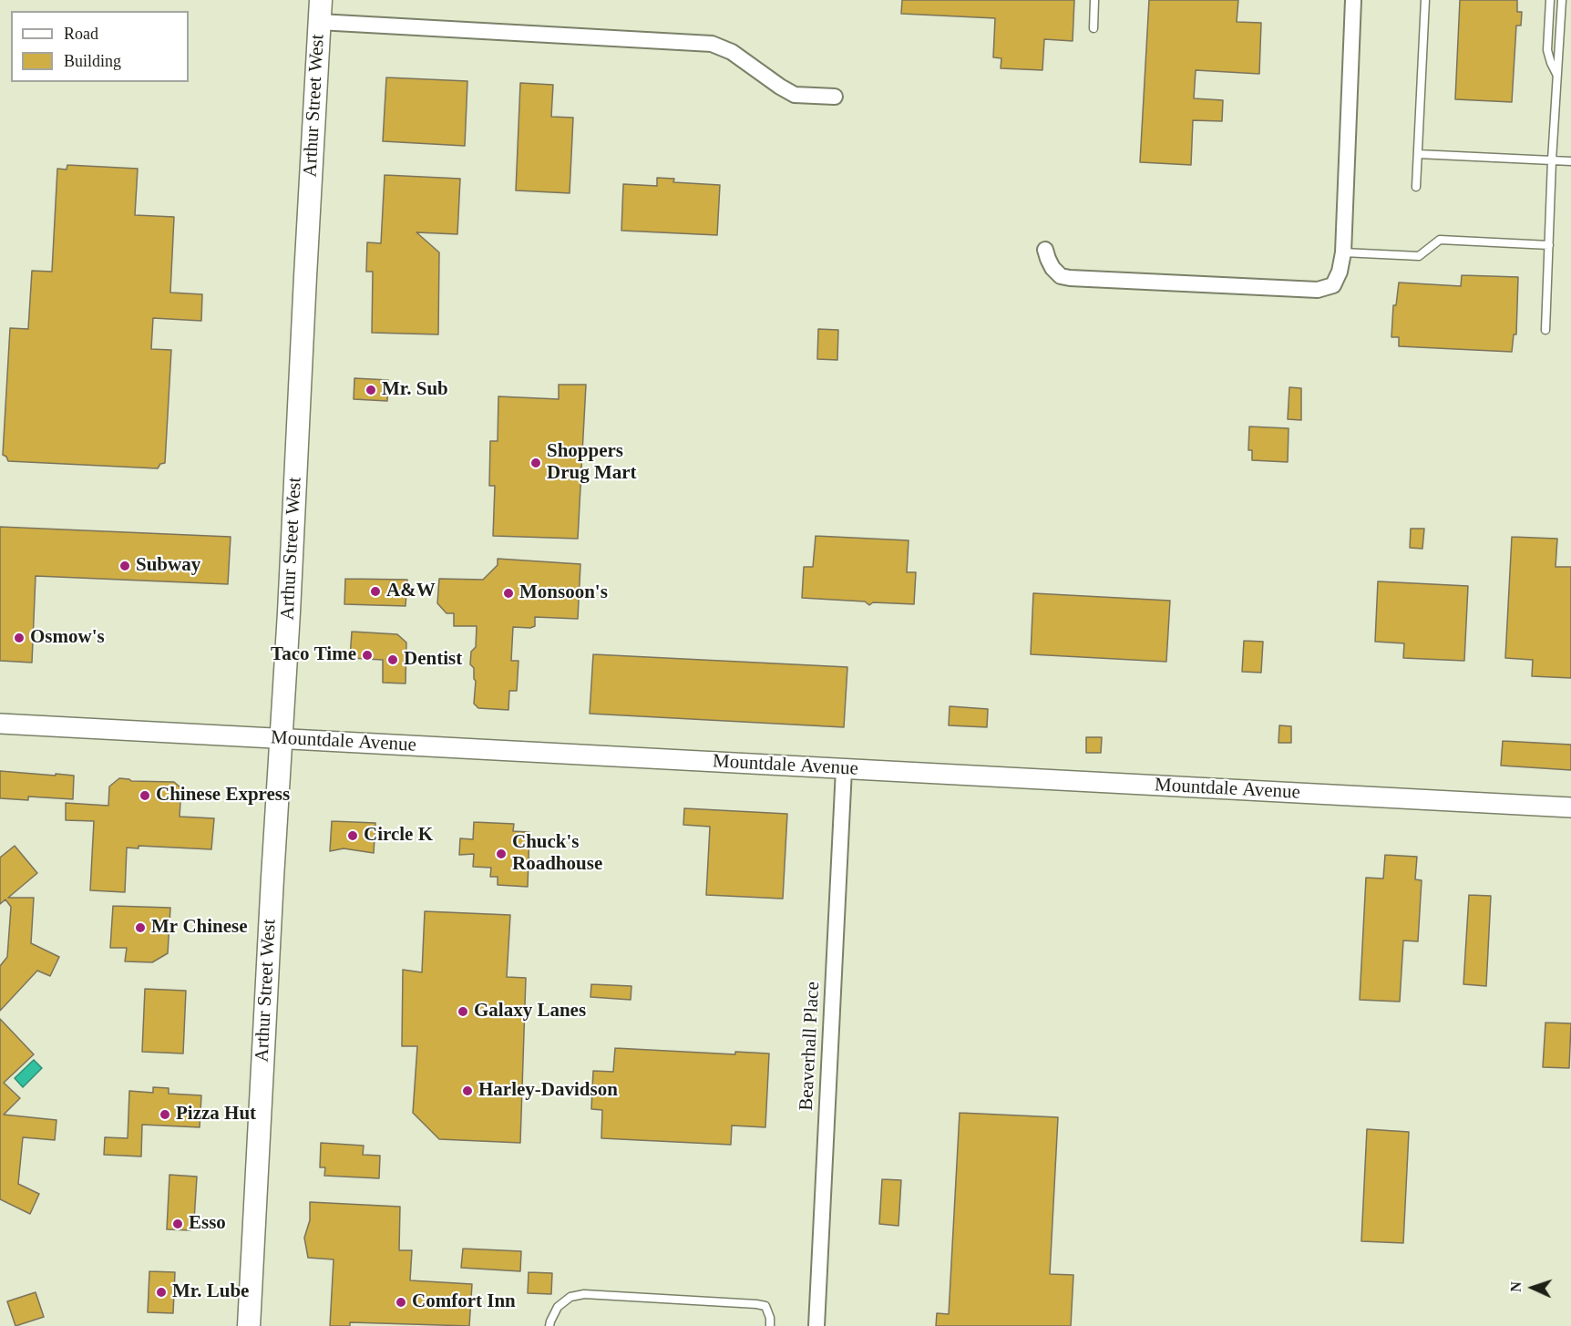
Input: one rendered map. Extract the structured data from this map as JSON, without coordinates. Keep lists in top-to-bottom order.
{
  "streets": {
    "main road": ["Arthur Street West"],
    "street": ["Mountdale Avenue", "Beaverhall Place"]
  },
  "crossings": [
    ["Arthur Street West", "Mountdale Avenue"],
    ["Mountdale Avenue", "Beaverhall Place"]
  ],
  "places": [
    "Mr. Sub",
    "Shoppers Drug Mart",
    "Subway",
    "A&W",
    "Monsoon's",
    "Osmow's",
    "Taco Time",
    "Dentist",
    "Chinese Express",
    "Circle K",
    "Chuck's Roadhouse",
    "Mr Chinese",
    "Galaxy Lanes",
    "Harley-Davidson",
    "Pizza Hut",
    "Esso",
    "Mr. Lube",
    "Comfort Inn"
  ],
  "legend": ["Road", "Building"],
  "north": "left"
}
